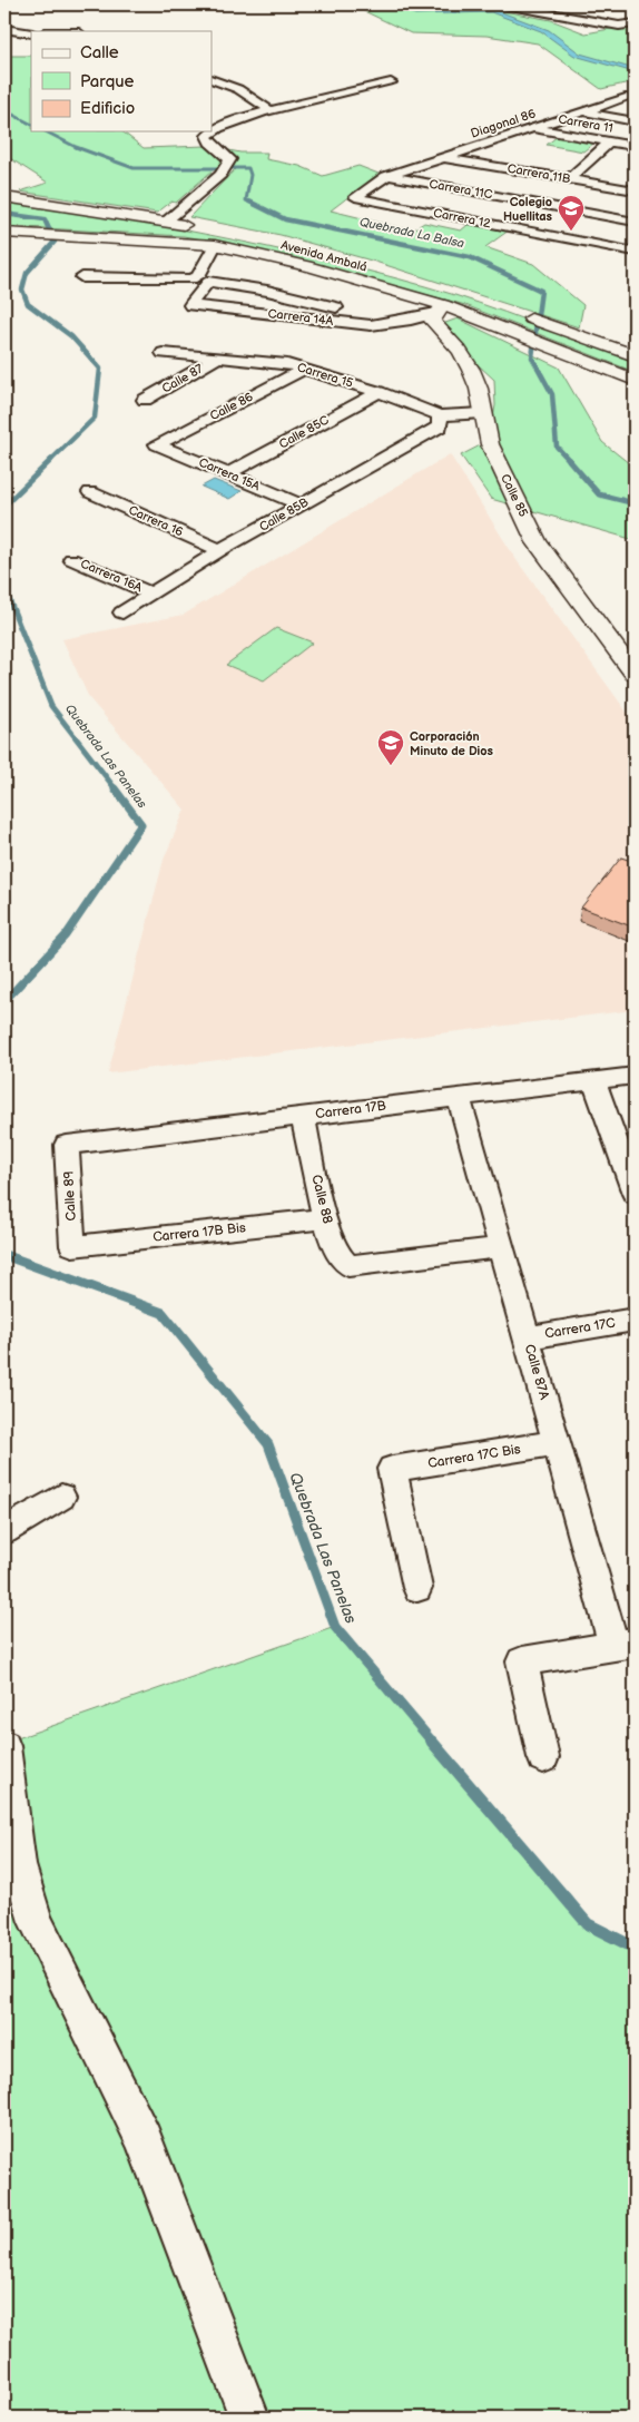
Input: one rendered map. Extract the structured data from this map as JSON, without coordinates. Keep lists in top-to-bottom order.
{
  "streets": {
    "main road": ["Avenida Ambalá", "Calle 85"],
    "street": [
      "Diagonal 86",
      "Carrera 11",
      "Carrera 11B",
      "Carrera 11C",
      "Carrera 12",
      "Carrera 14A",
      "Carrera 15",
      "Calle 87",
      "Calle 86",
      "Calle 85C",
      "Carrera 15A",
      "Calle 85B",
      "Carrera 16",
      "Carrera 16A",
      "Carrera 17B",
      "Calle 89",
      "Calle 88",
      "Carrera 17B Bis",
      "Carrera 17C",
      "Calle 87A",
      "Carrera 17C Bis"
    ]
  },
  "crossings": [
    ["Diagonal 86", "Carrera 11"],
    ["Diagonal 86", "Carrera 11B"],
    ["Diagonal 86", "Carrera 11C"],
    ["Diagonal 86", "Carrera 12"],
    ["Carrera 11C", "Carrera 12"],
    ["Avenida Ambalá", "Carrera 14A"],
    ["Avenida Ambalá", "Calle 85"],
    ["Carrera 14A", "Calle 85"],
    ["Carrera 15", "Calle 87"],
    ["Carrera 15", "Calle 86"],
    ["Carrera 15", "Calle 85C"],
    ["Carrera 15", "Calle 85B"],
    ["Calle 86", "Carrera 15A"],
    ["Calle 85C", "Carrera 15A"],
    ["Carrera 15A", "Calle 85B"],
    ["Calle 85B", "Carrera 16"],
    ["Calle 85B", "Carrera 16A"],
    ["Carrera 17B", "Calle 89"],
    ["Carrera 17B", "Calle 88"],
    ["Carrera 17B", "Calle 87A"],
    ["Calle 89", "Carrera 17B Bis"],
    ["Calle 88", "Carrera 17B Bis"],
    ["Calle 88", "Calle 87A"],
    ["Carrera 17C", "Calle 87A"],
    ["Calle 87A", "Carrera 17C Bis"]
  ],
  "water": ["Quebrada La Balsa", "Quebrada Las Panelas"],
  "places": {
    "school or university": ["Colegio Huellitas", "Corporación Minuto de Dios"]
  },
  "legend": ["Calle", "Parque", "Edificio"]
}
